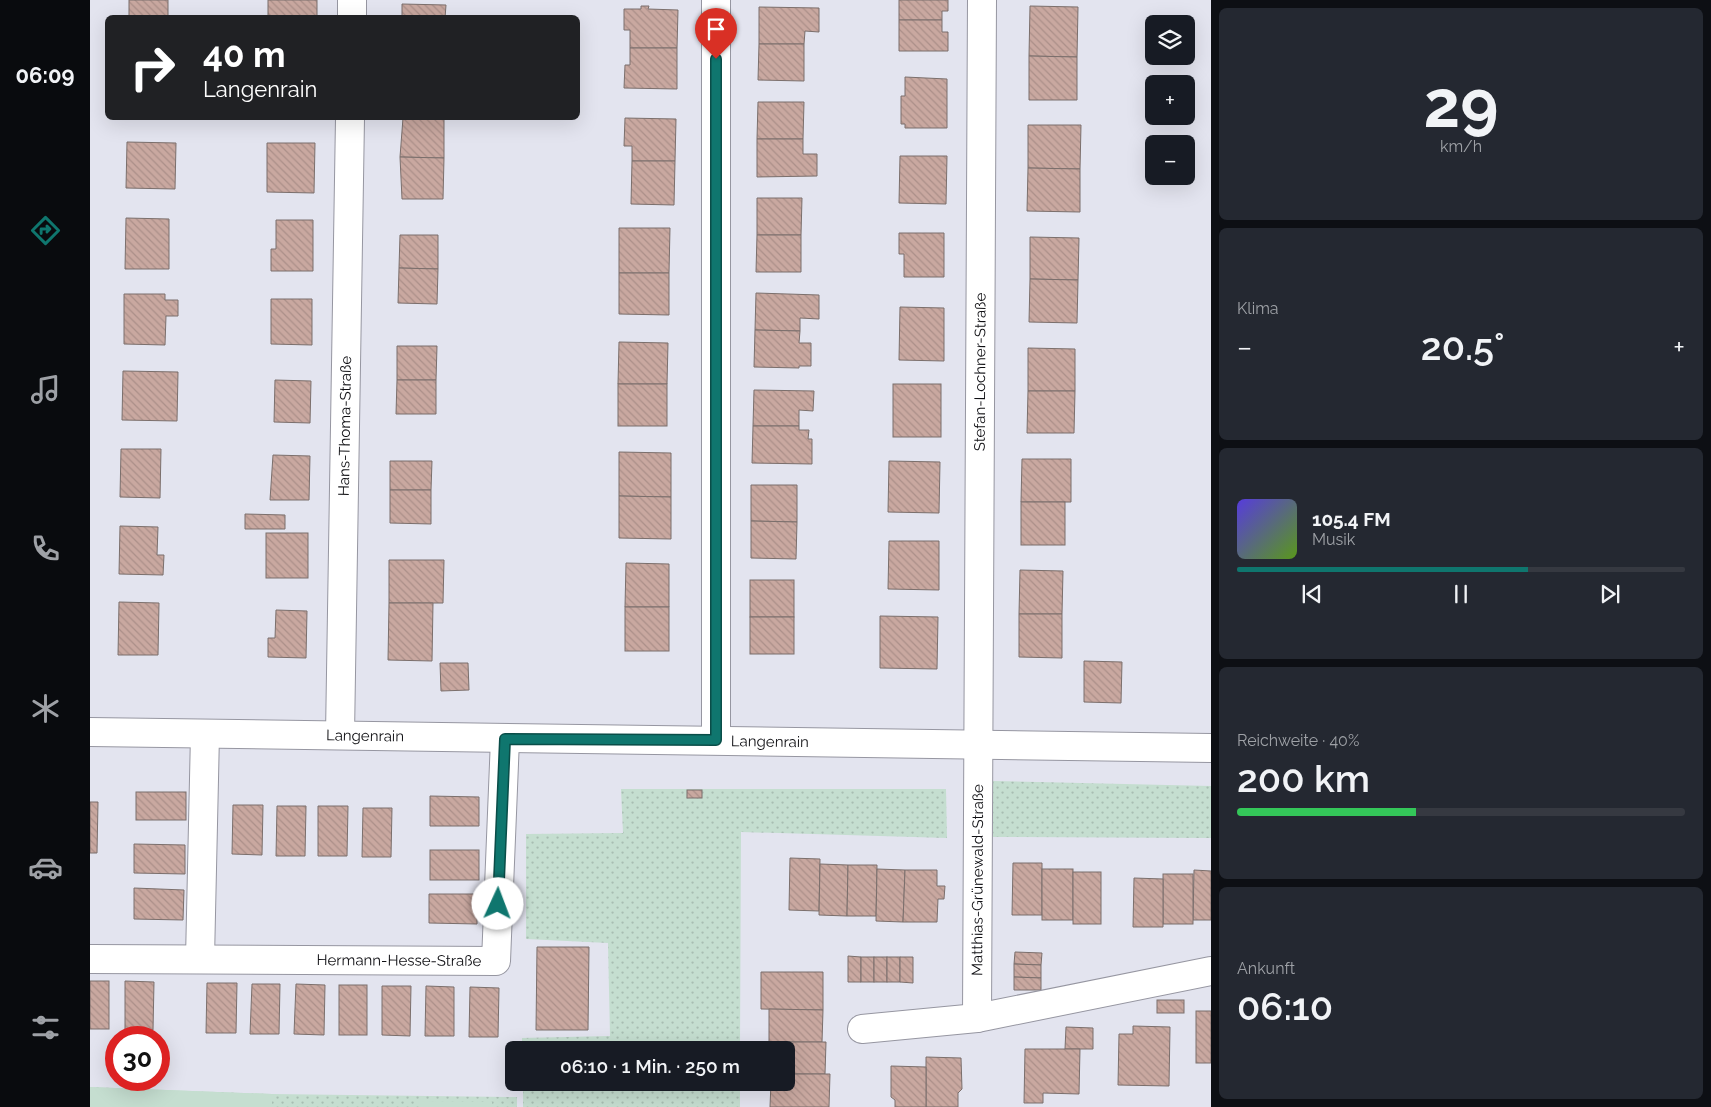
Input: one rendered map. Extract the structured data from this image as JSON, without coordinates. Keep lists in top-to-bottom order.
{
  "streets": {
    "street": [
      "Stefan-Lochner-Straße",
      "Hans-Thoma-Straße",
      "Langenrain",
      "Matthias-Grünewald-Straße",
      "Hermann-Hesse-Straße"
    ]
  },
  "crossings": [
    ["Stefan-Lochner-Straße", "Langenrain"],
    ["Stefan-Lochner-Straße", "Matthias-Grünewald-Straße"],
    ["Hans-Thoma-Straße", "Langenrain"],
    ["Langenrain", "Matthias-Grünewald-Straße"],
    ["Langenrain", "Hermann-Hesse-Straße"]
  ],
  "page": {
    "tabs": "06:09",
    "tile": [
      ["29", "km/h"],
      "Klima",
      ["Reichweite · 40%", "200 km"],
      ["Ankunft", "06:10"]
    ],
    "map_buttons": ["+", "−"],
    "turn": ["40 m", "Langenrain"],
    "heat": ["−", "20.5°", "+"],
    "song": ["105.4 FM", "Musik"],
    "limit": "30",
    "trip": "06:10 · 1 Min. · 250 m"
  }
}
